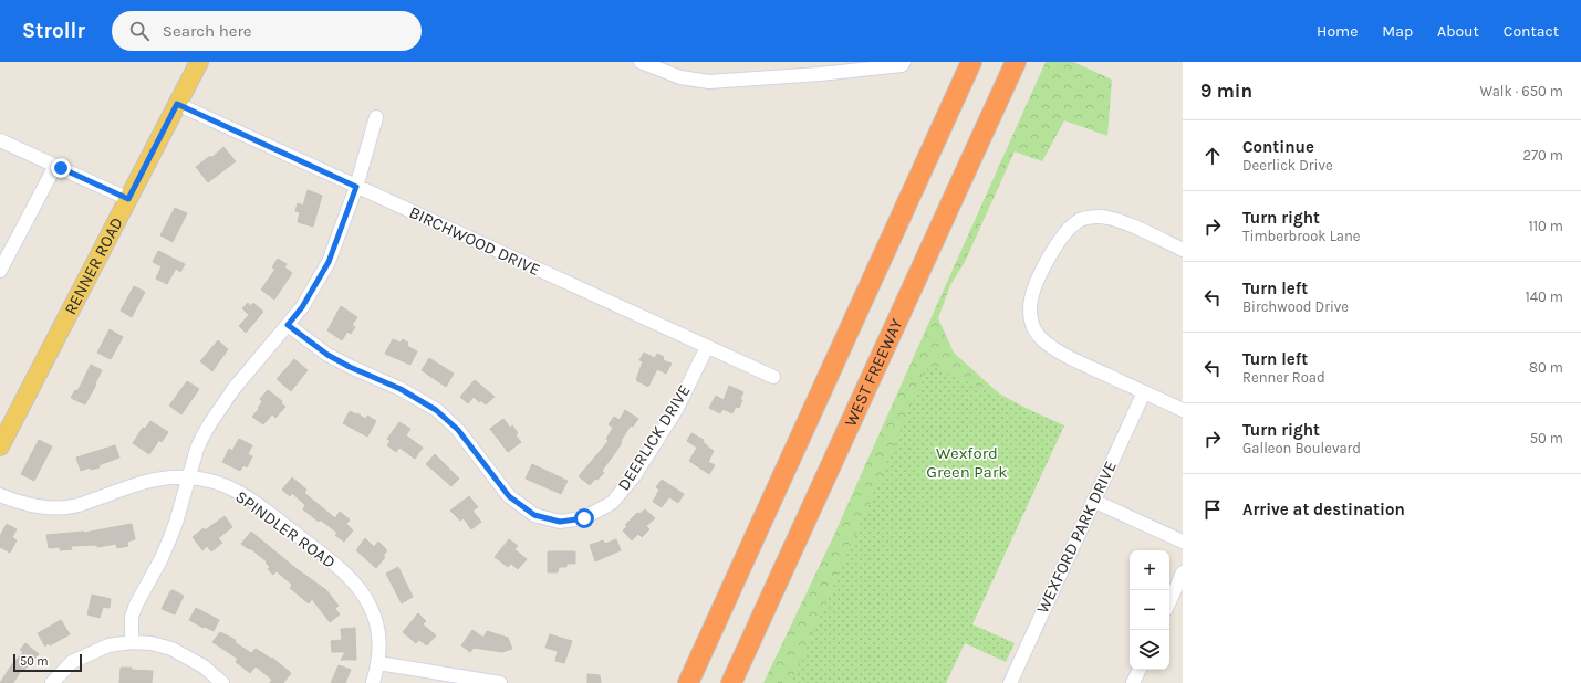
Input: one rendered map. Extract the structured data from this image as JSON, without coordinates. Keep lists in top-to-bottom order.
{
  "streets": {
    "highway": ["WEST FREEWAY"],
    "main road": ["RENNER ROAD"],
    "street": [
      "BIRCHWOOD DRIVE",
      "DEERLICK DRIVE",
      "SPINDLER ROAD",
      "WEXFORD PARK DRIVE"
    ]
  },
  "crossings": [
    ["BIRCHWOOD DRIVE", "RENNER ROAD"],
    ["BIRCHWOOD DRIVE", "DEERLICK DRIVE"]
  ],
  "parks": ["Wexford Green Park"],
  "scale_bar": "50 m",
  "page": {
    "header": "Strollr",
    "search": "Search here",
    "nav": [
      "Home",
      "Map",
      "About",
      "Contact"
    ],
    "heading": ["9 min", "Walk · 650 m"],
    "list": [
      ["Continue", "Deerlick Drive", "270 m"],
      ["Turn right", "Timberbrook Lane", "110 m"],
      ["Turn left", "Birchwood Drive", "140 m"],
      ["Turn left", "Renner Road", "80 m"],
      ["Turn right", "Galleon Boulevard", "50 m"],
      "Arrive at destination"
    ],
    "map_buttons": ["+", "−"],
    "scale": "50 m"
  }
}
